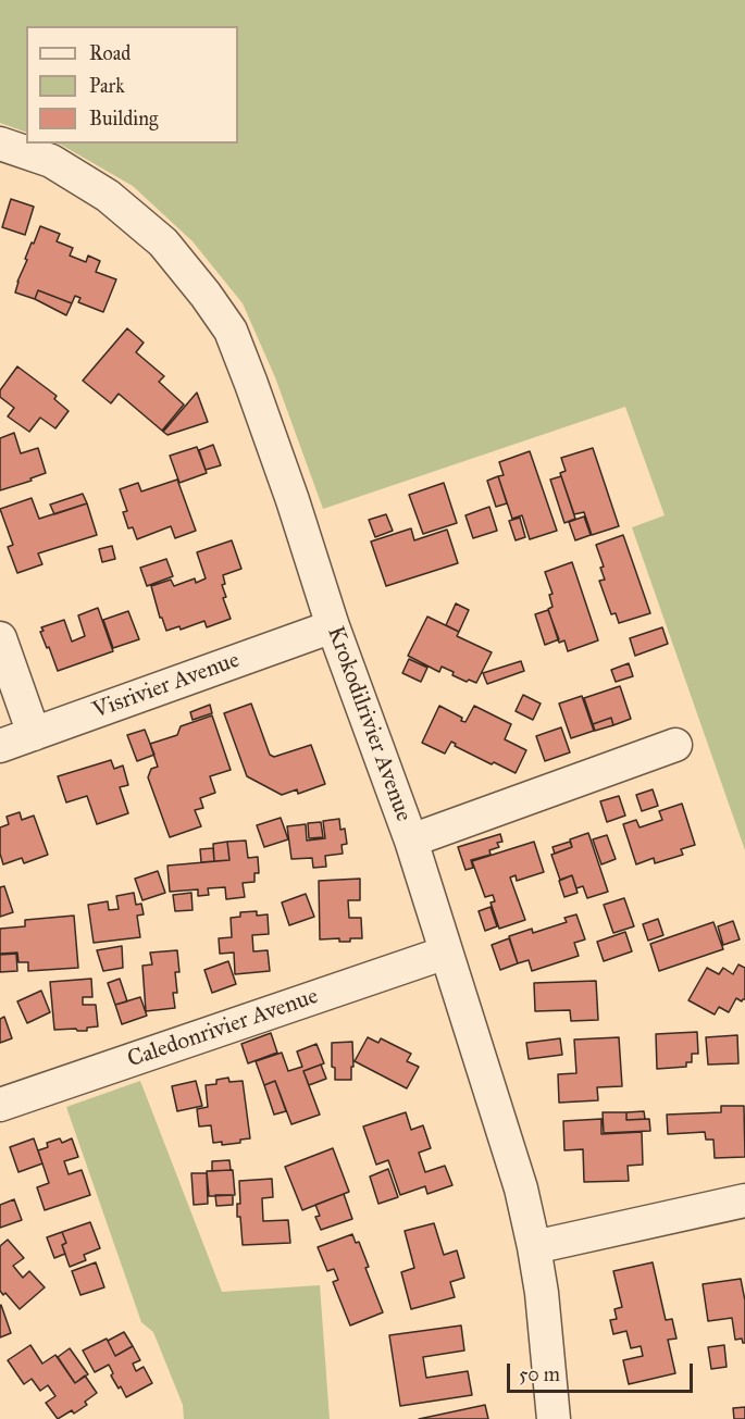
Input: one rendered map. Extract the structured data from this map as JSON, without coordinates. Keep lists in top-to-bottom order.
{
  "streets": {
    "street": ["Visrivier Avenue", "Krokodilrivier Avenue", "Caledonrivier Avenue"]
  },
  "crossings": [
    ["Visrivier Avenue", "Krokodilrivier Avenue"],
    ["Krokodilrivier Avenue", "Caledonrivier Avenue"]
  ],
  "legend": ["Road", "Park", "Building"],
  "scale_bar": "50 m"
}
